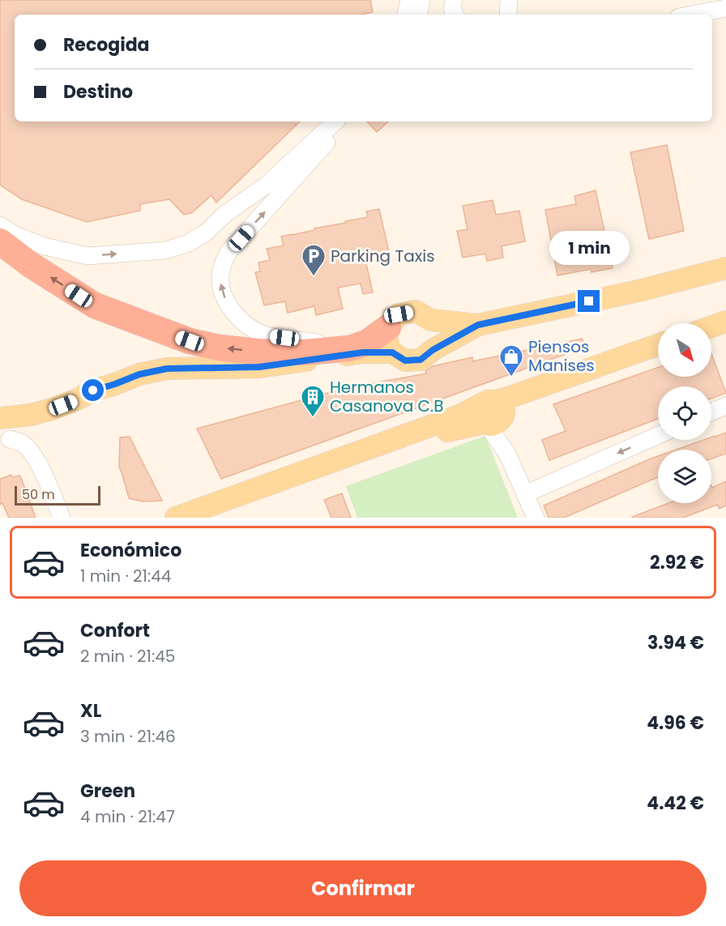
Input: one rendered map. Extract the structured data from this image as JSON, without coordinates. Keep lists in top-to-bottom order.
{
  "places": {
    "parking": ["Parking Taxis"],
    "shop": ["Piensos Manises"],
    "building": ["Hermanos Casanova C.B"]
  },
  "scale_bar": "50 m",
  "north": "bottom right",
  "page": {
    "banner": ["Recogida", "Destino"],
    "bubble": "1 min",
    "scale": "50 m",
    "list": [
      {
        "name": "Económico",
        "note": "1 min · 21:44",
        "value": "2.92 €"
      },
      {
        "name": "Confort",
        "note": "2 min · 21:45",
        "value": "3.94 €"
      },
      {
        "name": "XL",
        "note": "3 min · 21:46",
        "value": "4.96 €"
      },
      {
        "name": "Green",
        "note": "4 min · 21:47",
        "value": "4.42 €"
      }
    ],
    "buttons": "Confirmar"
  }
}
